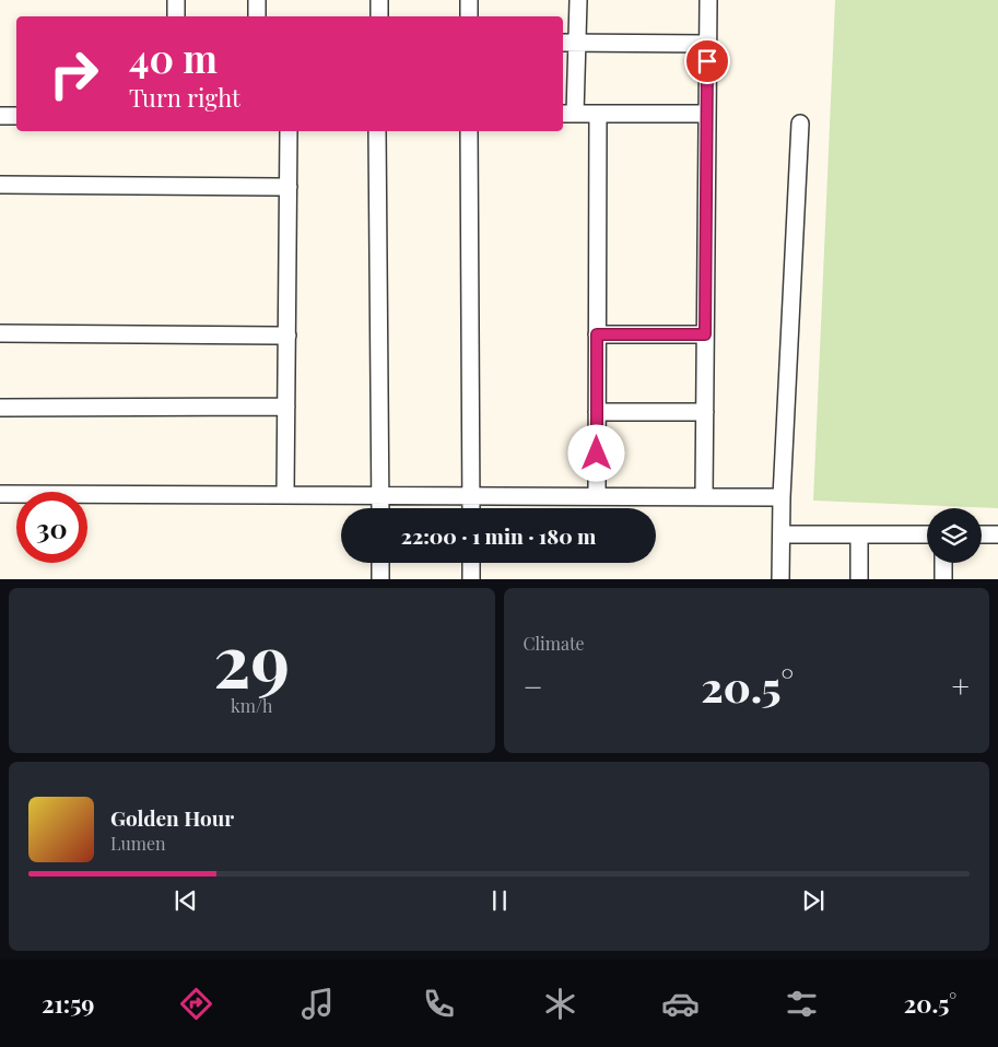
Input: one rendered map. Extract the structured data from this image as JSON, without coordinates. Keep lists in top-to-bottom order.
{
  "page": {
    "turn": ["40 m", "Turn right"],
    "limit": "30",
    "trip": "22:00 · 1 min · 180 m",
    "tile": [
      ["29", "km/h"],
      "Climate"
    ],
    "heat": ["−", "20.5°", "+"],
    "song": ["Golden Hour", "Lumen"],
    "tabs": ["21:59", "20.5°"]
  }
}
